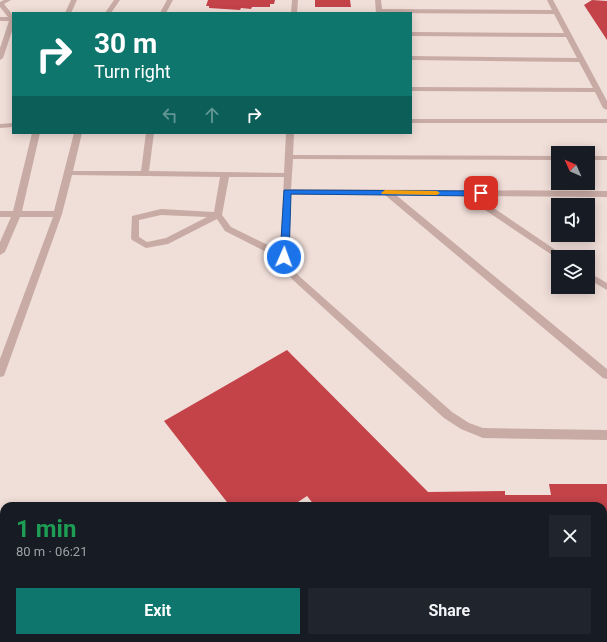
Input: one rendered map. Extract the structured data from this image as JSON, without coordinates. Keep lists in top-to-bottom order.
{
  "north": "top left",
  "page": {
    "turn": ["30 m", "Turn right"],
    "heading": ["1 min", "80 m · 06:21"],
    "buttons": ["Exit", "Share"]
  }
}
